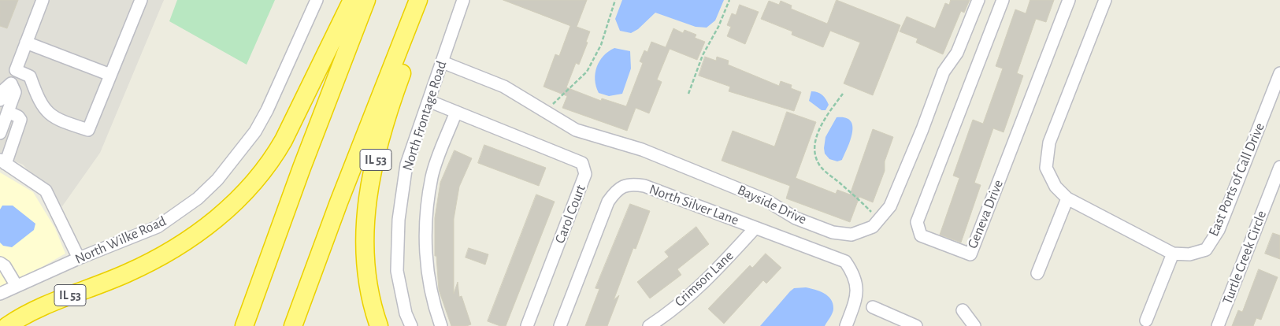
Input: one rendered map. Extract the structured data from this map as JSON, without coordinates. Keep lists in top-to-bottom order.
{
  "streets": {
    "highway": ["IL 53"],
    "street": [
      "North Frontage Road",
      "East Ports of Call Drive",
      "North Silver Lane",
      "Bayside Drive",
      "Carol Court",
      "Geneva Drive",
      "North Wilke Road",
      "Turtle Creek Circle",
      "Crimson Lane"
    ]
  },
  "crossings": [
    ["North Frontage Road", "Bayside Drive"],
    ["North Frontage Road", "Carol Court"],
    ["North Silver Lane", "Crimson Lane"]
  ]
}
